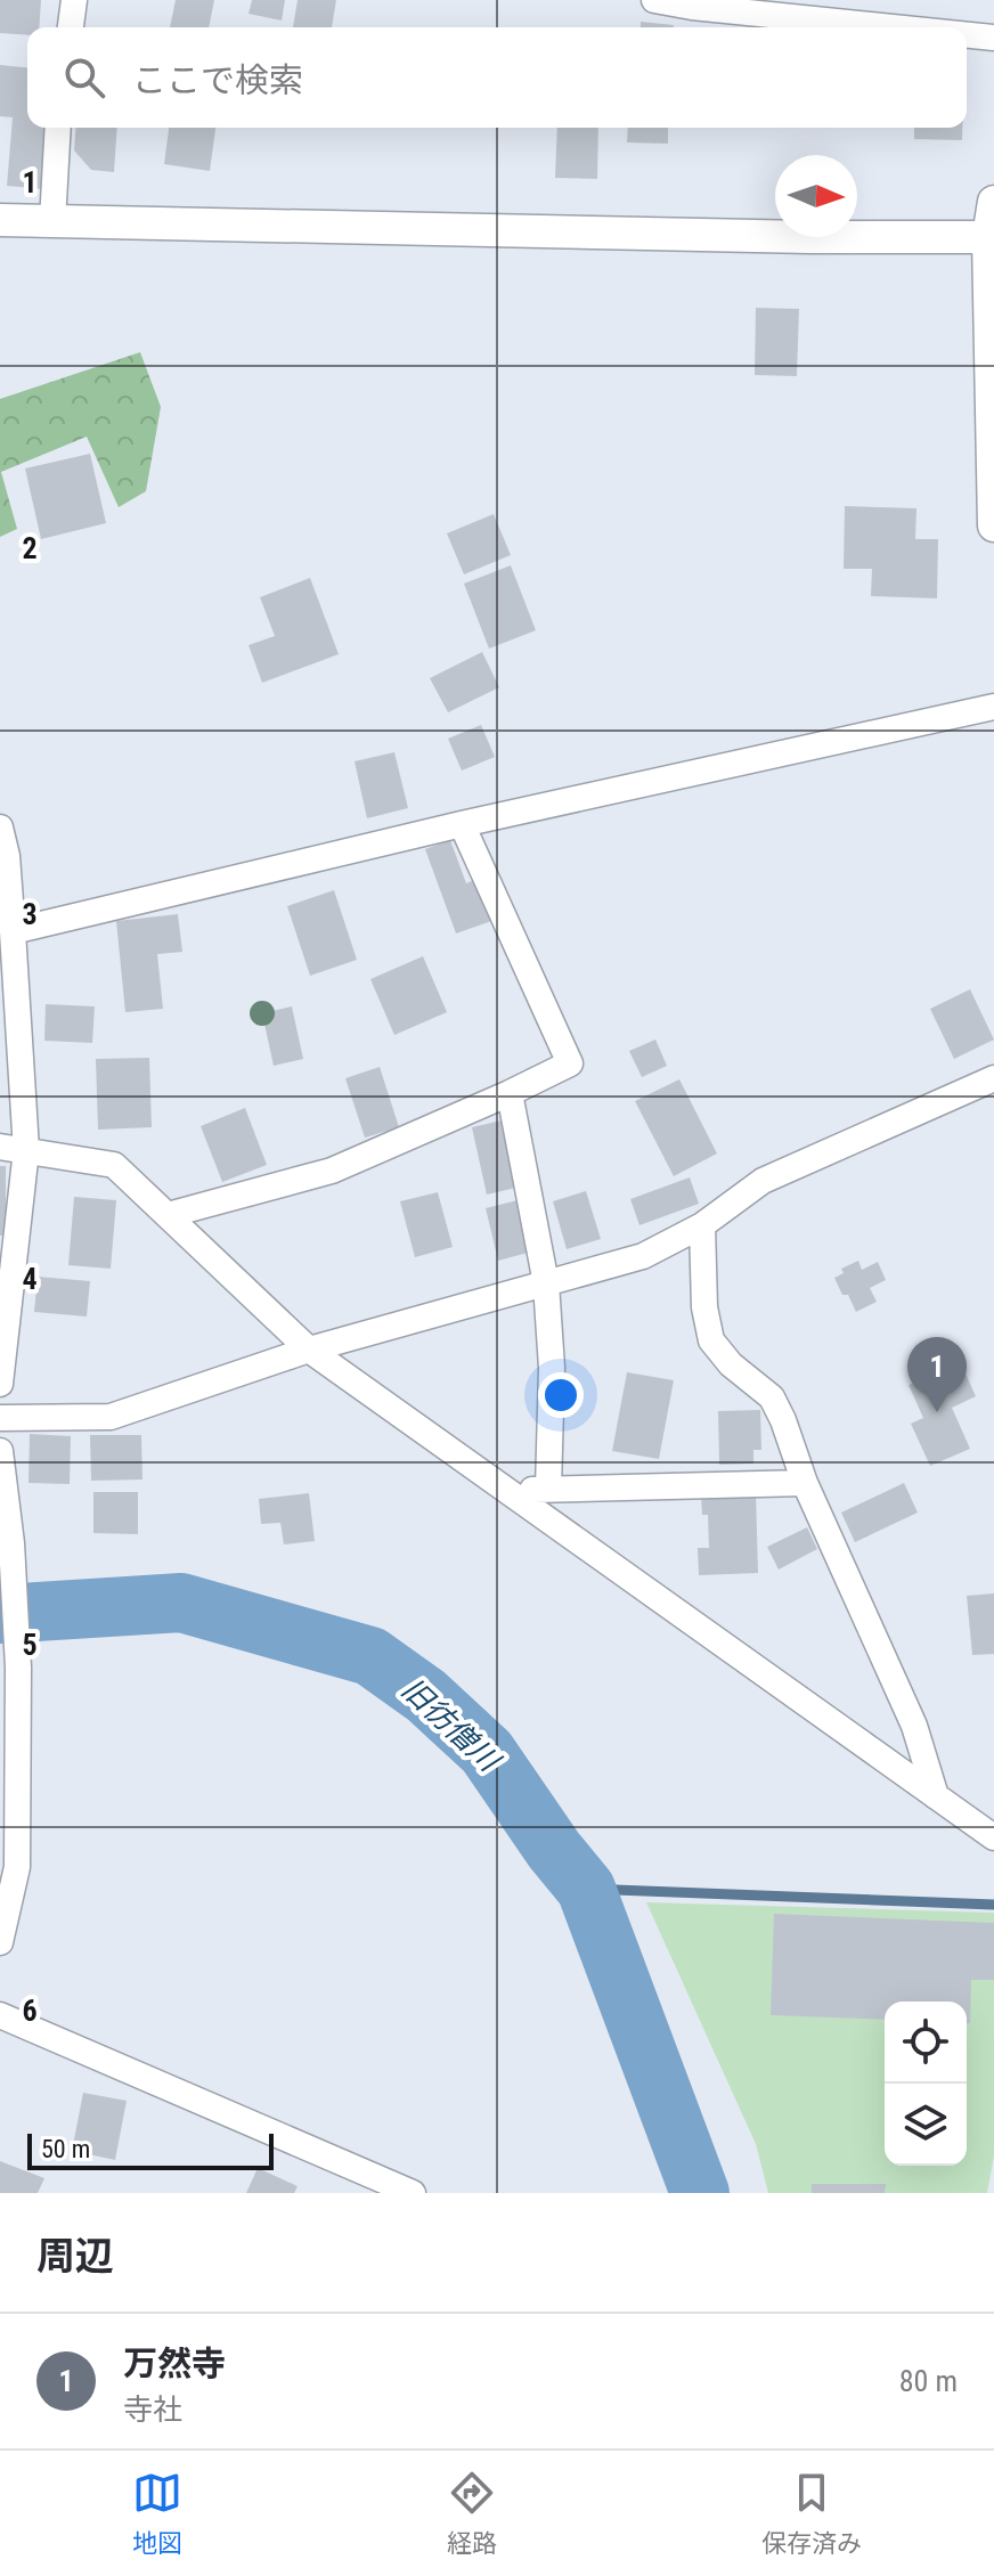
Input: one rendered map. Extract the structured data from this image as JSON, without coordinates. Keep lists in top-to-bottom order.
{
  "water": ["旧彷僧川"],
  "scale_bar": "50 m",
  "north": "right",
  "page": {
    "search": "ここで検索",
    "pins": "1",
    "scale": "50 m",
    "heading": "周辺",
    "list": [
      {
        "mark": "1",
        "name": "万然寺",
        "note": "寺社",
        "value": "80 m"
      }
    ],
    "nav": ["地図", "経路", "保存済み"]
  },
  "grid": {
    "rows": [
      "1",
      "2",
      "3",
      "4",
      "5",
      "6"
    ]
  }
}
